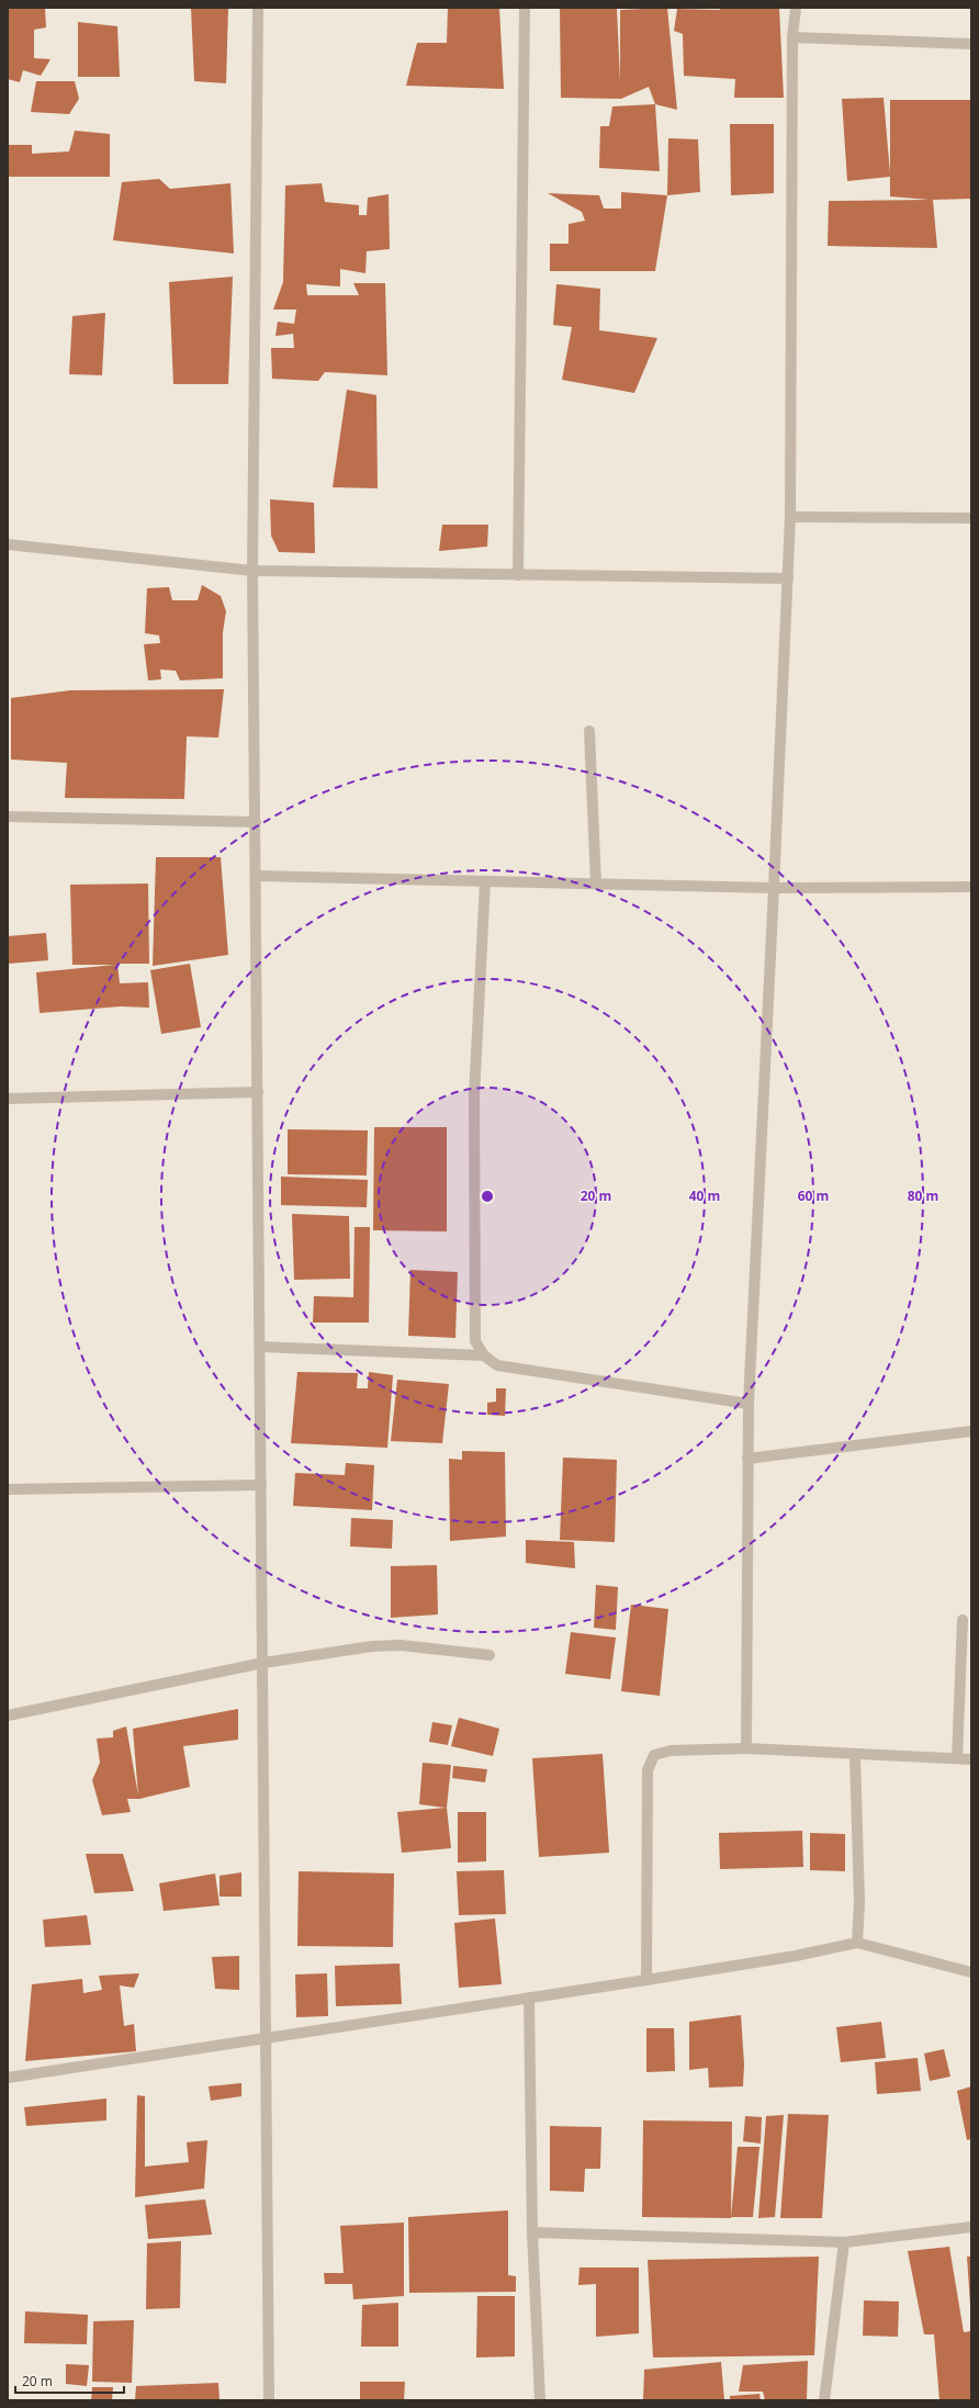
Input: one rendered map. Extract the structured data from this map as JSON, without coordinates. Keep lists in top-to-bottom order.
{
  "scale_bar": "20 m",
  "rings": [
    "20 m",
    "40 m",
    "60 m",
    "80 m"
  ]
}
